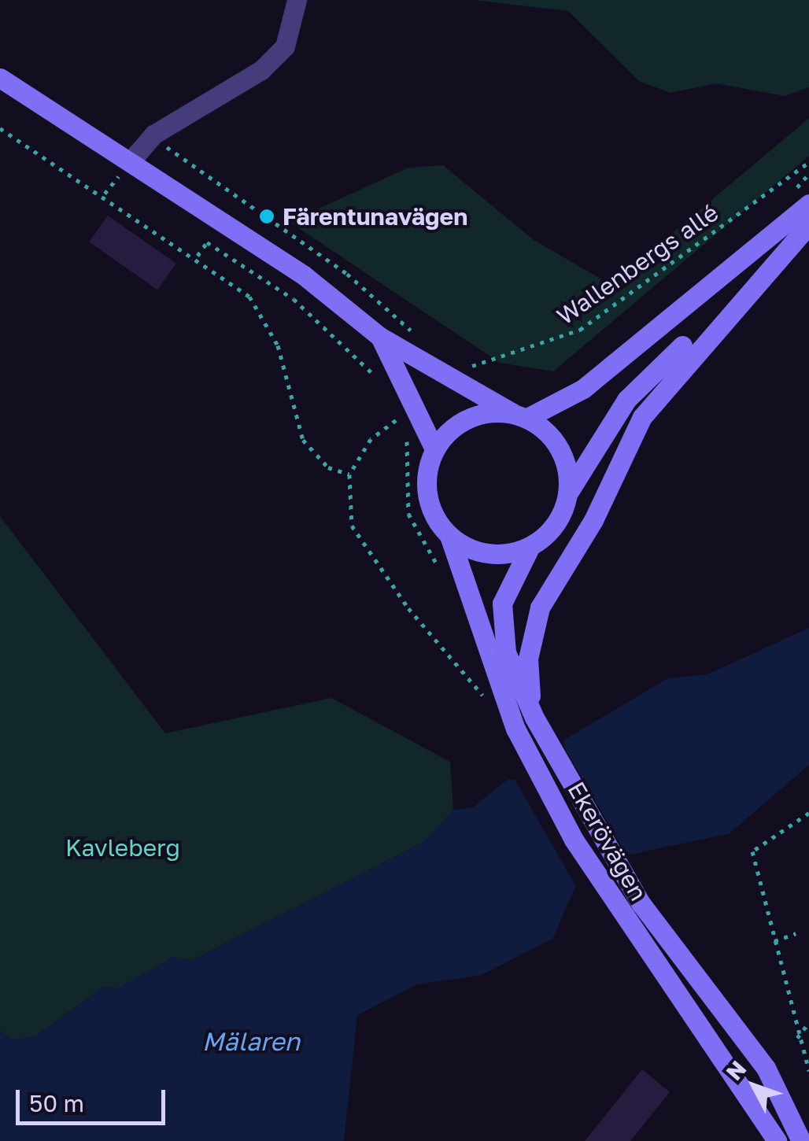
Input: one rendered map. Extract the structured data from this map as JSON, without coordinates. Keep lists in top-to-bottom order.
{
  "streets": {
    "main road": ["Ekerövägen"],
    "path": ["Wallenbergs allé"]
  },
  "water": ["Mälaren"],
  "parks": ["Kavleberg"],
  "places": ["Färentunavägen"],
  "scale_bar": "50 m",
  "north": "top left"
}
